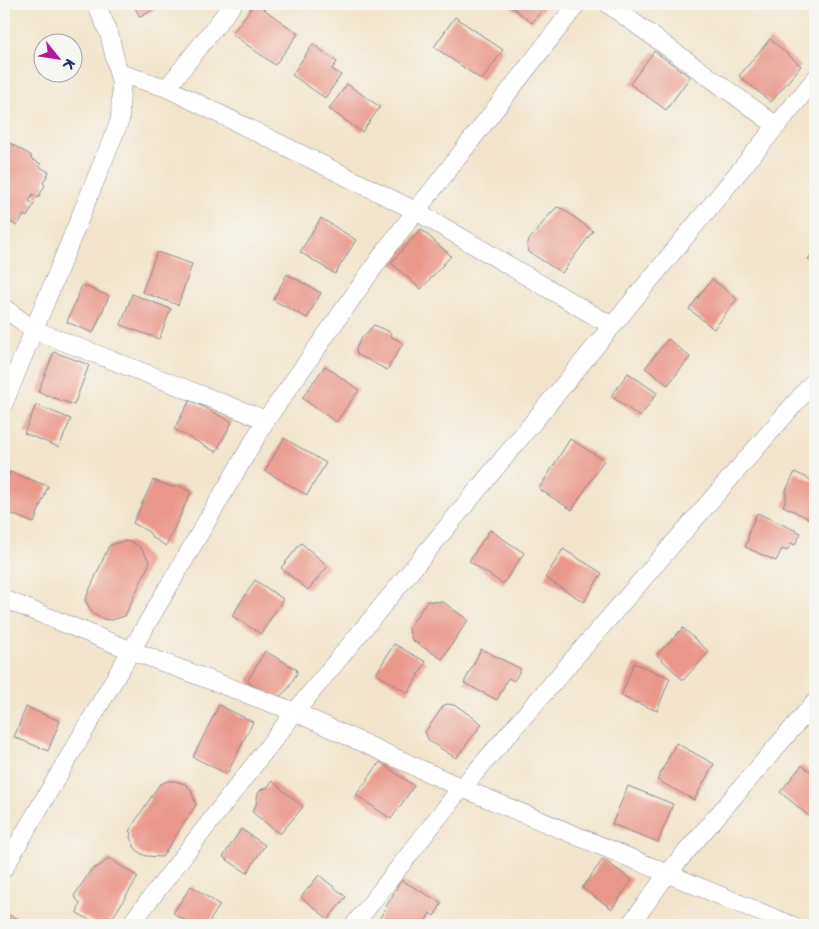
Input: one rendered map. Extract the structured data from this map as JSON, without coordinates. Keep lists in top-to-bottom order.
{
  "north": "bottom right"
}
